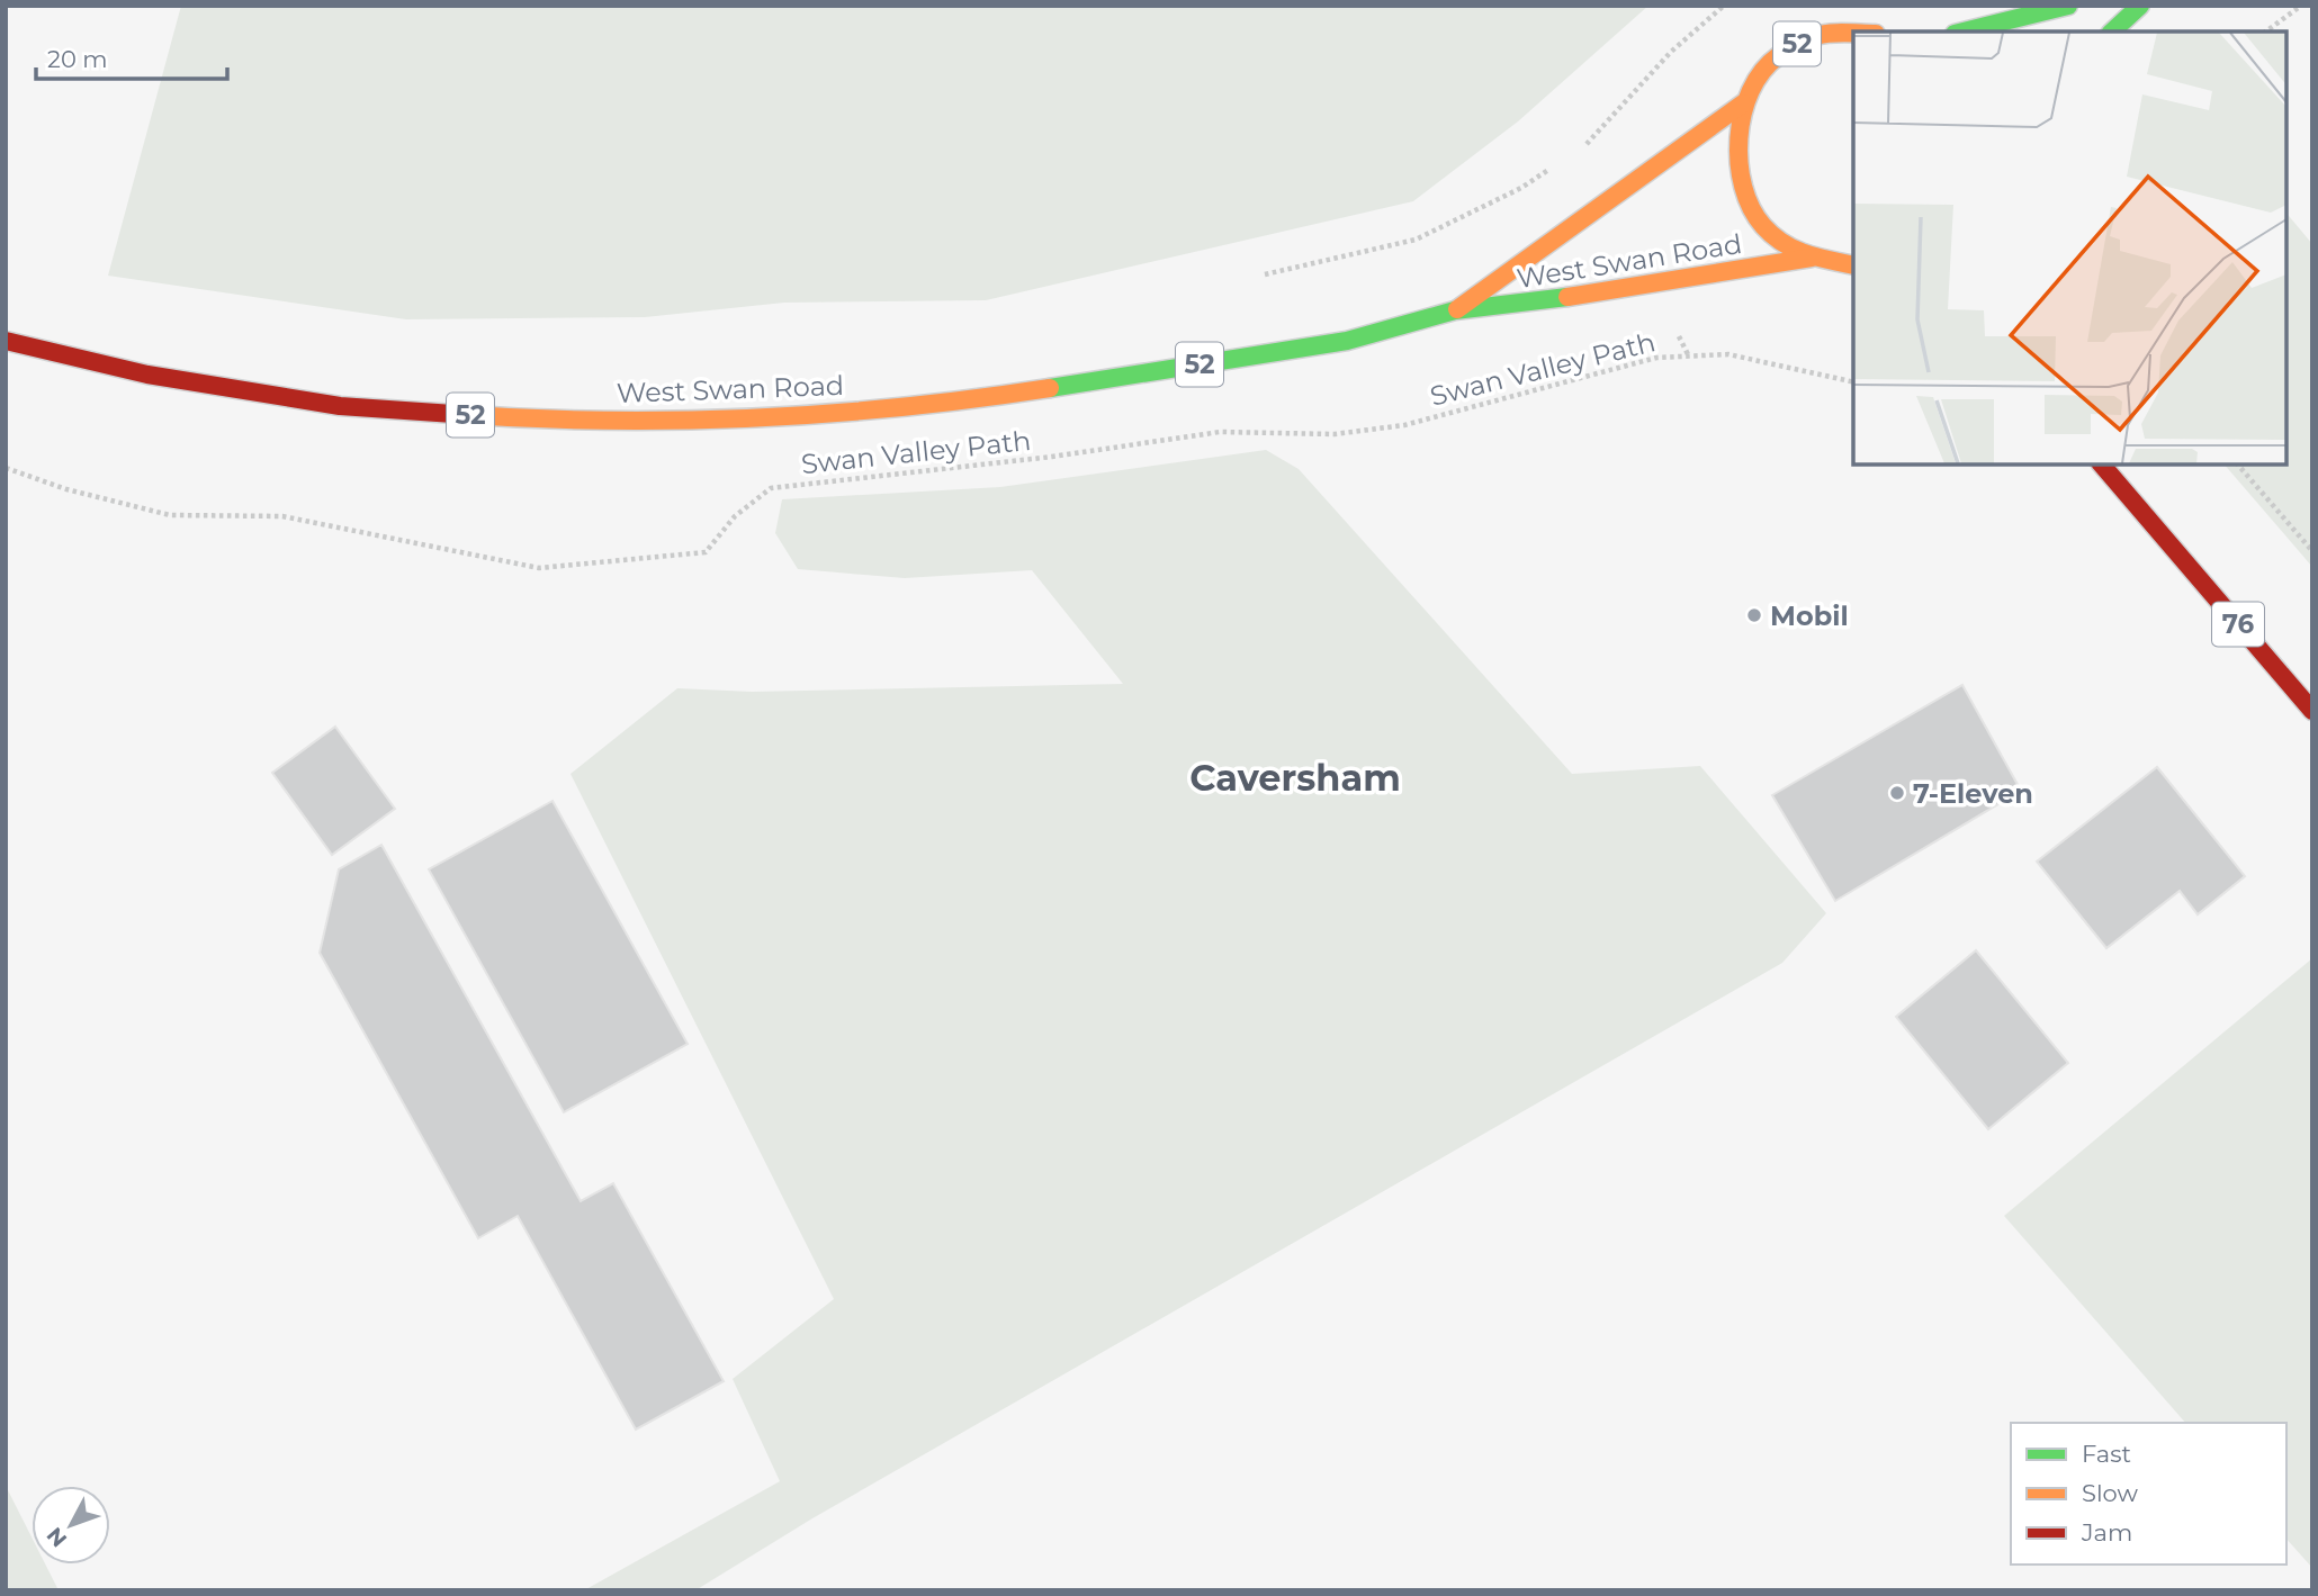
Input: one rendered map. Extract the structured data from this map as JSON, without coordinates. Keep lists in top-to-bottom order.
{
  "streets": {
    "main road": ["52", "West Swan Road", "76"],
    "path": ["Swan Valley Path"]
  },
  "crossings": [
    ["52", "West Swan Road"]
  ],
  "districts": ["Caversham"],
  "places": ["Mobil", "7-Eleven"],
  "legend": ["Fast", "Slow", "Jam"],
  "scale_bar": "20 m",
  "north": "bottom left"
}
